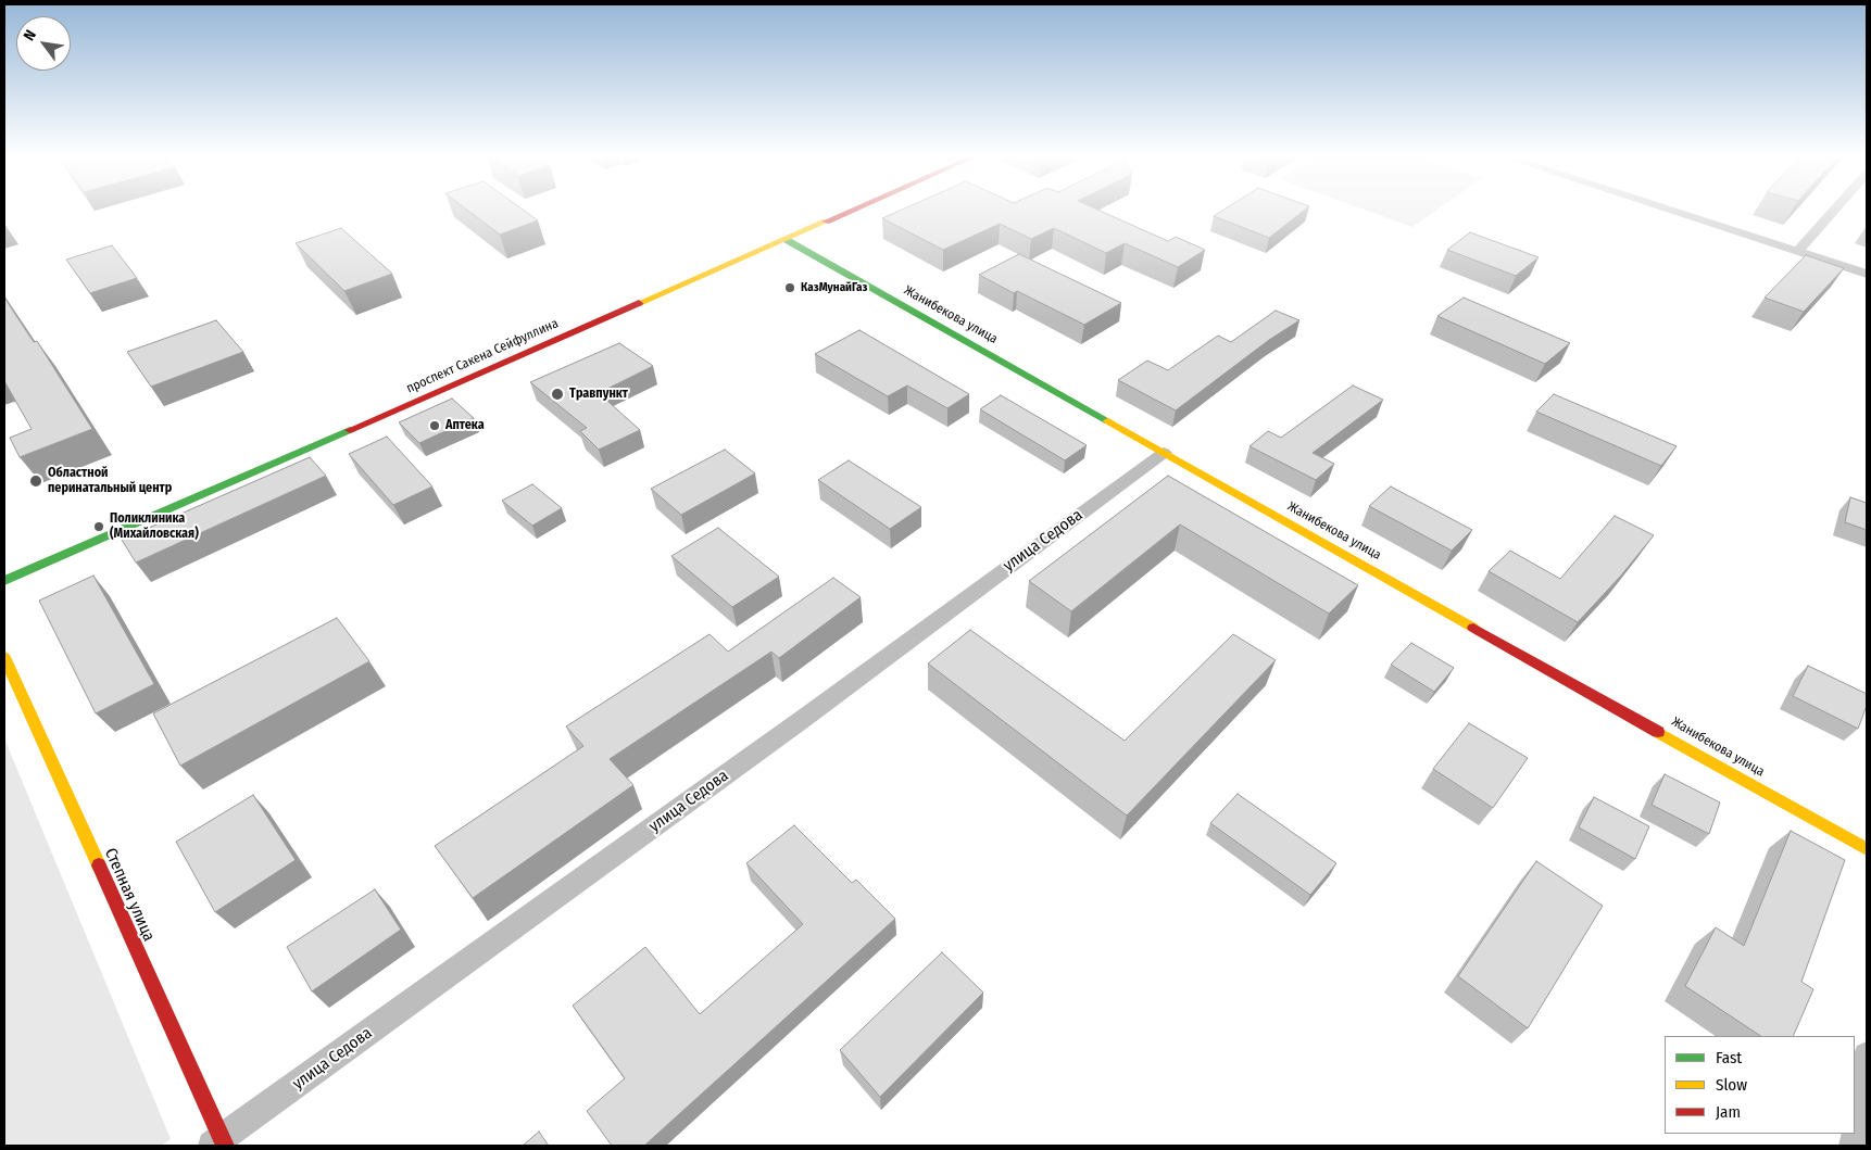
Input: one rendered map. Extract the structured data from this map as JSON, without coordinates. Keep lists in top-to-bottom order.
{
  "streets": {
    "main road": ["Жанибекова улица", "проспект Сакена Сейфуллина", "Степная улица"],
    "street": ["улица Седова"]
  },
  "crossings": [
    ["Жанибекова улица", "проспект Сакена Сейфуллина"],
    ["Жанибекова улица", "улица Седова"],
    ["улица Седова", "Степная улица"]
  ],
  "places": [
    "КазМунайГаз",
    "Травпункт",
    "Аптека",
    "Областной перинатальный центр",
    "Поликлиника (Михайловская)"
  ],
  "legend": ["Fast", "Slow", "Jam"],
  "north": "top left"
}
